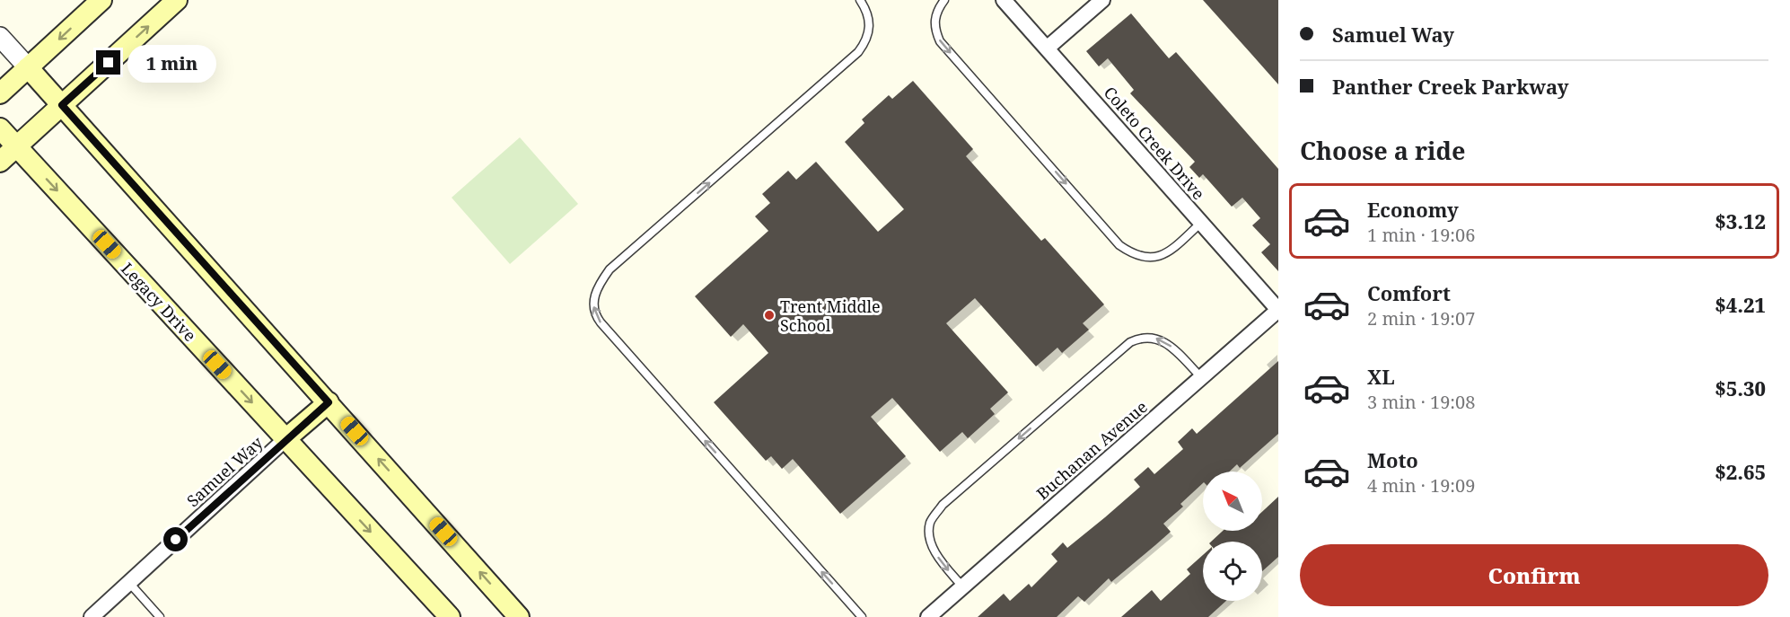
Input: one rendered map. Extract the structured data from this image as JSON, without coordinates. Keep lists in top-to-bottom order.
{
  "streets": {
    "main road": ["Legacy Drive"],
    "street": ["Coleto Creek Drive", "Buchanan Avenue", "Samuel Way"]
  },
  "crossings": [
    ["Coleto Creek Drive", "Buchanan Avenue"],
    ["Legacy Drive", "Samuel Way"]
  ],
  "places": ["Trent Middle School"],
  "north": "top left",
  "page": {
    "banner": ["Samuel Way", "Panther Creek Parkway"],
    "bubble": "1 min",
    "heading": "Choose a ride",
    "list": [
      {
        "name": "Economy",
        "note": "1 min · 19:06",
        "value": "$3.12"
      },
      {
        "name": "Comfort",
        "note": "2 min · 19:07",
        "value": "$4.21"
      },
      {
        "name": "XL",
        "note": "3 min · 19:08",
        "value": "$5.30"
      },
      {
        "name": "Moto",
        "note": "4 min · 19:09",
        "value": "$2.65"
      }
    ],
    "buttons": "Confirm"
  }
}
